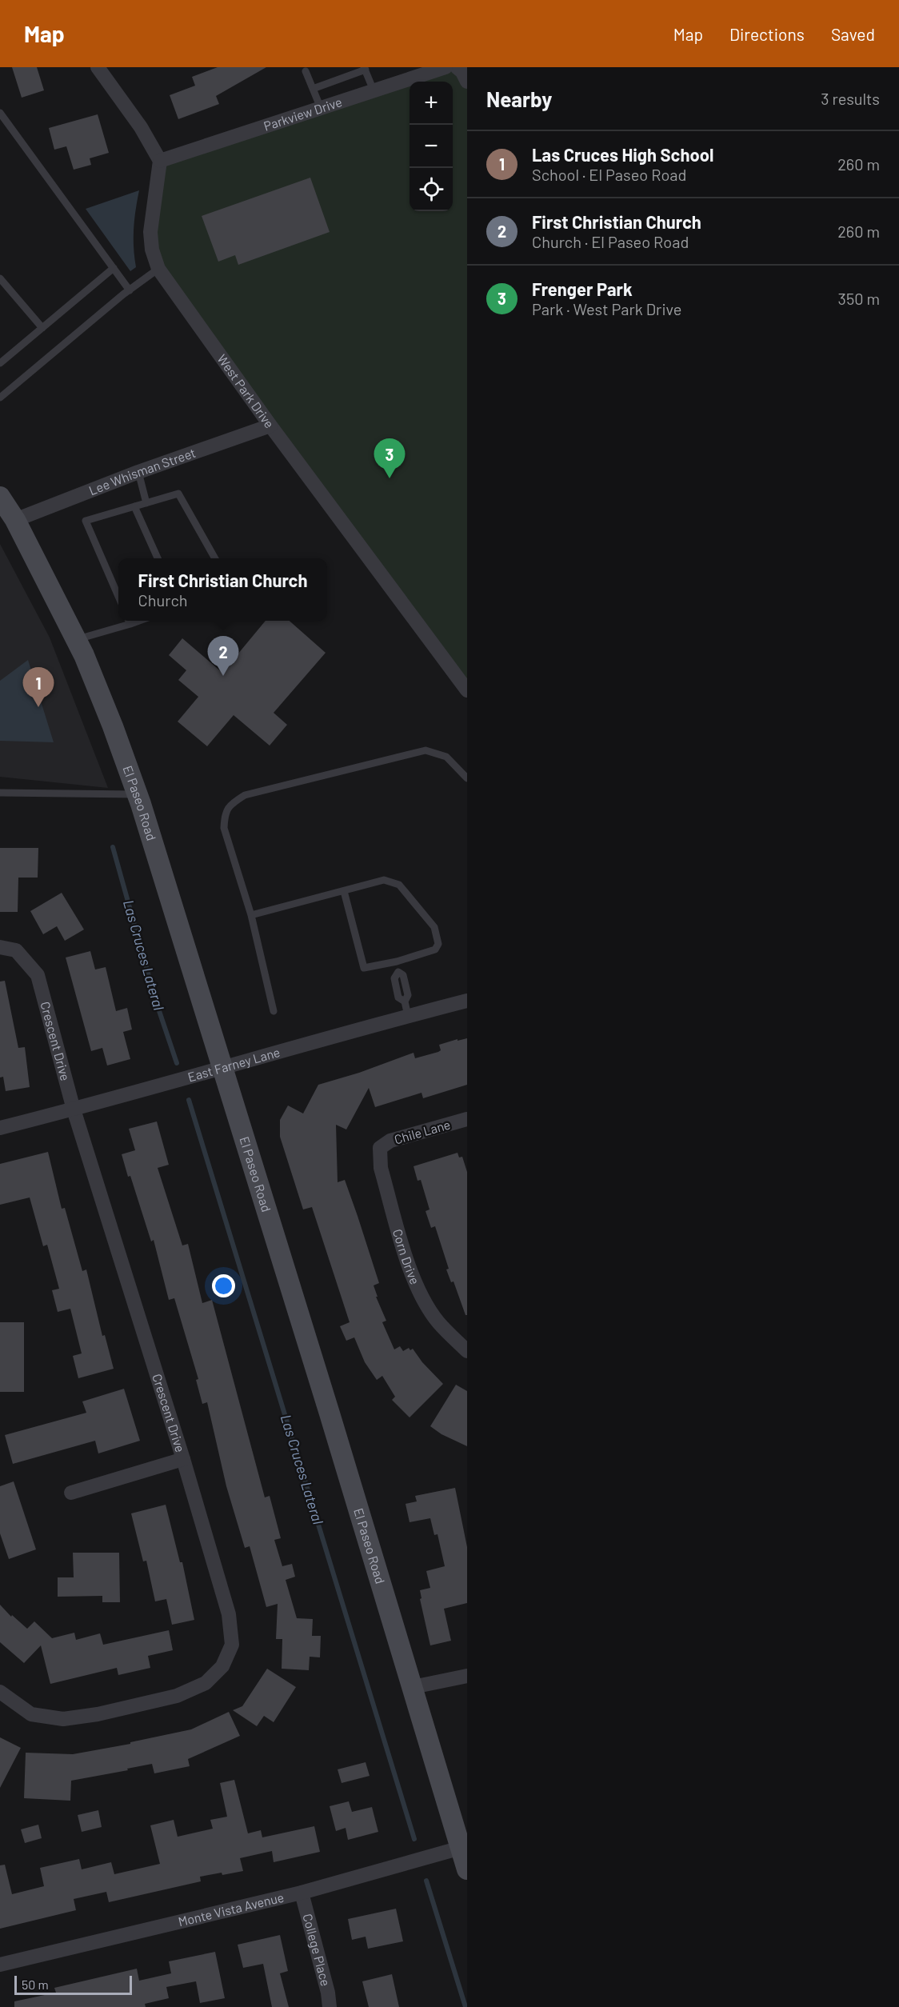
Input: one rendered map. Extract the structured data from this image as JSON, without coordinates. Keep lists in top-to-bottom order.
{
  "streets": {
    "main road": ["El Paseo Road"],
    "street": [
      "Parkview Drive",
      "West Park Drive",
      "Lee Whisman Street",
      "Crescent Drive",
      "East Farney Lane",
      "Chile Lane",
      "Corn Drive",
      "Monte Vista Avenue",
      "College Place"
    ]
  },
  "crossings": [
    ["Parkview Drive", "West Park Drive"],
    ["West Park Drive", "Lee Whisman Street"],
    ["Lee Whisman Street", "El Paseo Road"],
    ["El Paseo Road", "East Farney Lane"],
    ["El Paseo Road", "Monte Vista Avenue"],
    ["Crescent Drive", "East Farney Lane"],
    ["Chile Lane", "Corn Drive"],
    ["Monte Vista Avenue", "College Place"]
  ],
  "water": ["Las Cruces Lateral"],
  "scale_bar": "50 m",
  "page": {
    "header": "Map",
    "nav": ["Map", "Directions", "Saved"],
    "heading": ["Nearby", "3 results"],
    "map_buttons": ["+", "−"],
    "list": [
      {
        "mark": "1",
        "name": "Las Cruces High School",
        "note": "School · El Paseo Road",
        "value": "260 m"
      },
      {
        "mark": "2",
        "name": "First Christian Church",
        "note": "Church · El Paseo Road",
        "value": "260 m"
      },
      {
        "mark": "3",
        "name": "Frenger Park",
        "note": "Park · West Park Drive",
        "value": "350 m"
      }
    ],
    "pins": ["3", "2", "1"],
    "popup": ["First Christian Church", "Church"],
    "scale": "50 m"
  }
}
